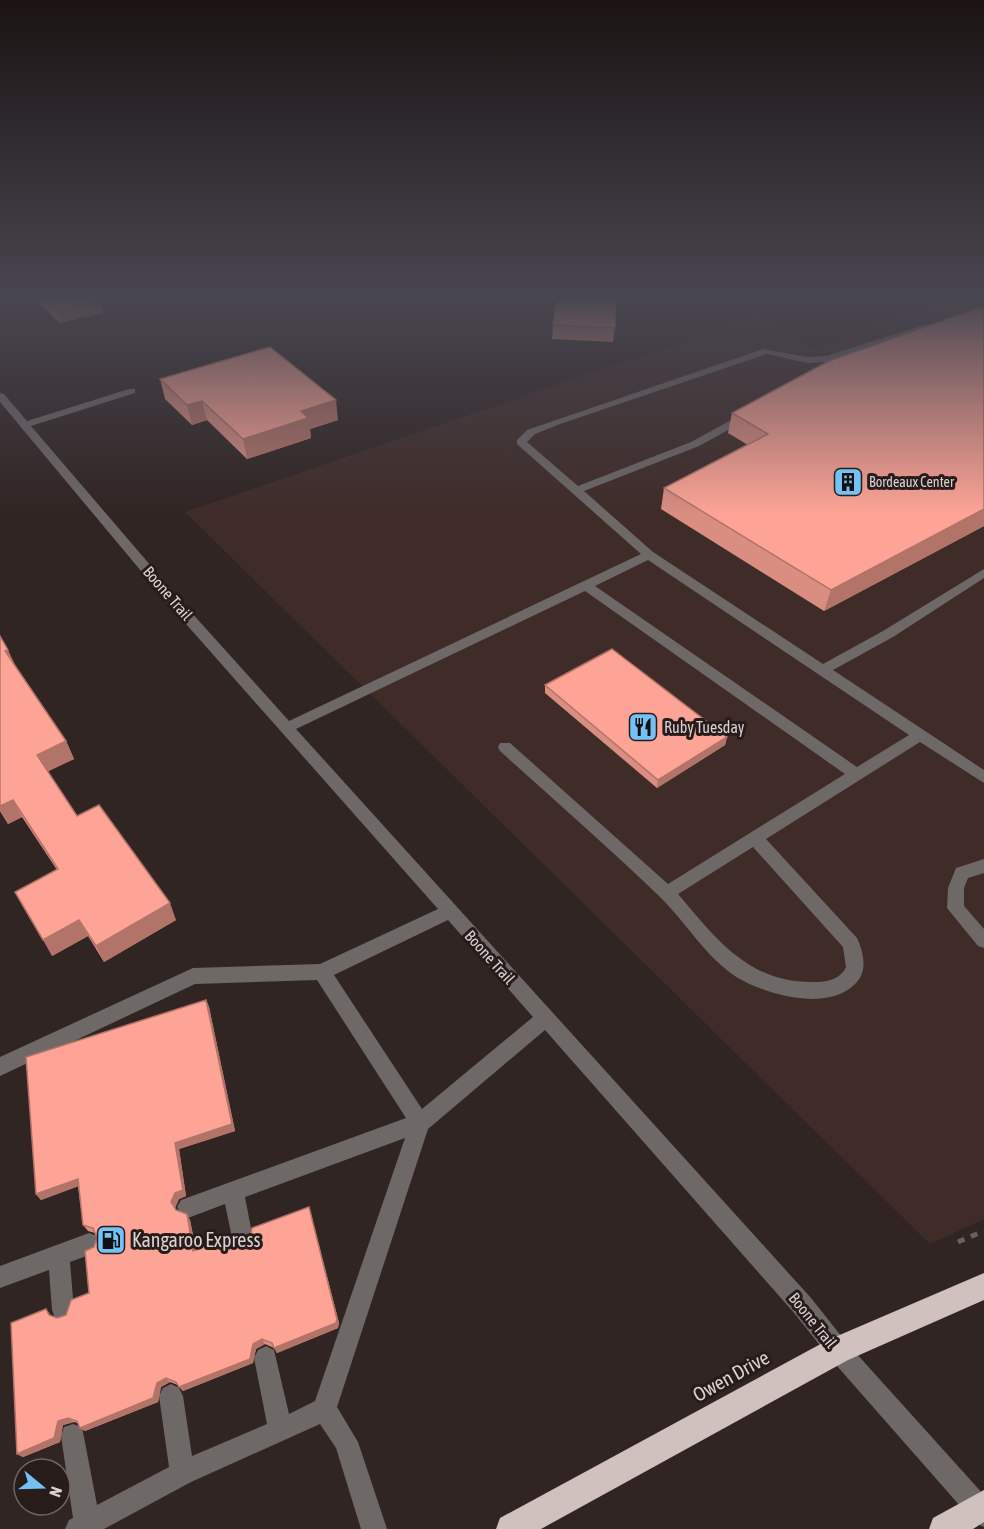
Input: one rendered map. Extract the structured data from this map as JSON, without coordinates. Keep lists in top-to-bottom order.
{
  "streets": {
    "highway": ["Owen Drive"],
    "street": ["Boone Trail"]
  },
  "crossings": [
    ["Boone Trail", "Owen Drive"]
  ],
  "places": {
    "building": ["Bordeaux Center"],
    "restaurant": ["Ruby Tuesday"],
    "fuel station": ["Kangaroo Express"]
  },
  "north": "right"
}
